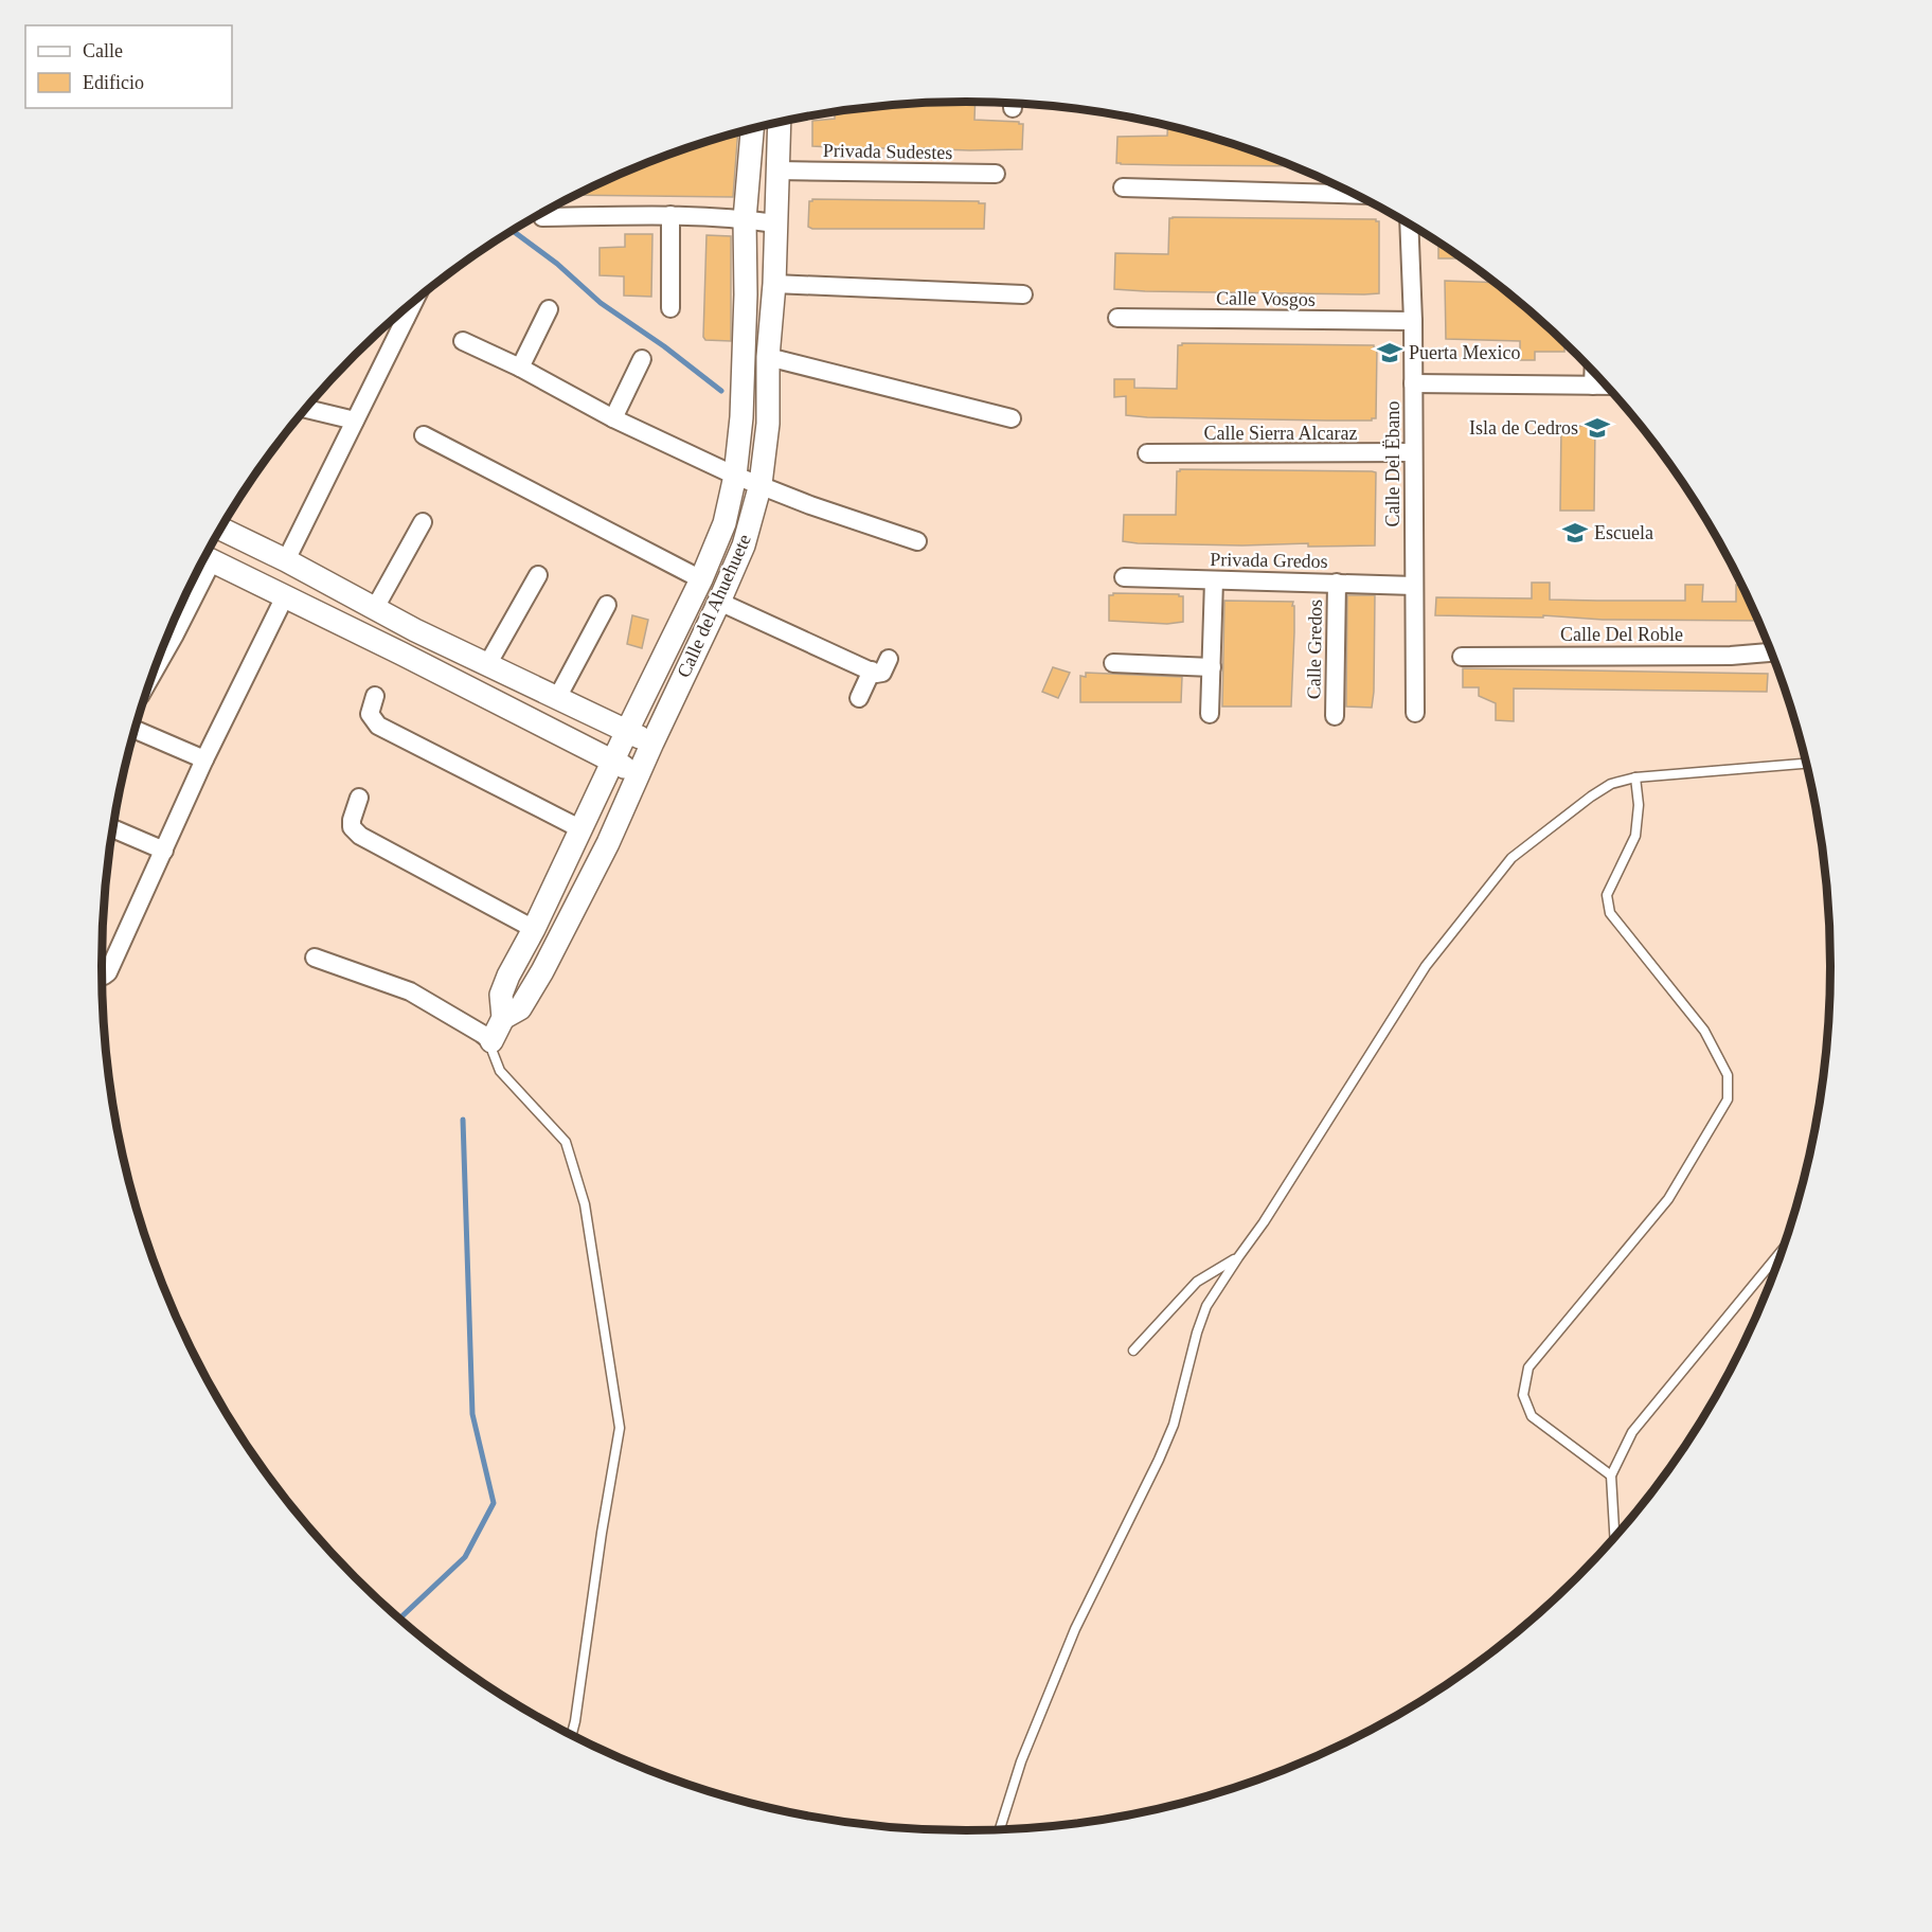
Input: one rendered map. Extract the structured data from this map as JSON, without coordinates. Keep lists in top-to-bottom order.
{
  "streets": {
    "street": [
      "Privada Sudestes",
      "Calle Vosgos",
      "Calle Sierra Alcaraz",
      "Calle Del Ëbano",
      "Privada Gredos",
      "Calle del Ahuehuete",
      "Calle Del Roble",
      "Calle Gredos"
    ]
  },
  "crossings": [
    ["Privada Sudestes", "Calle del Ahuehuete"],
    ["Calle Vosgos", "Calle Del Ëbano"],
    ["Calle Sierra Alcaraz", "Calle Del Ëbano"],
    ["Calle Del Ëbano", "Privada Gredos"],
    ["Privada Gredos", "Calle Gredos"]
  ],
  "places": {
    "school or university": ["Puerta Mexico", "Isla de Cedros", "Escuela"]
  },
  "legend": ["Calle", "Edificio"]
}
